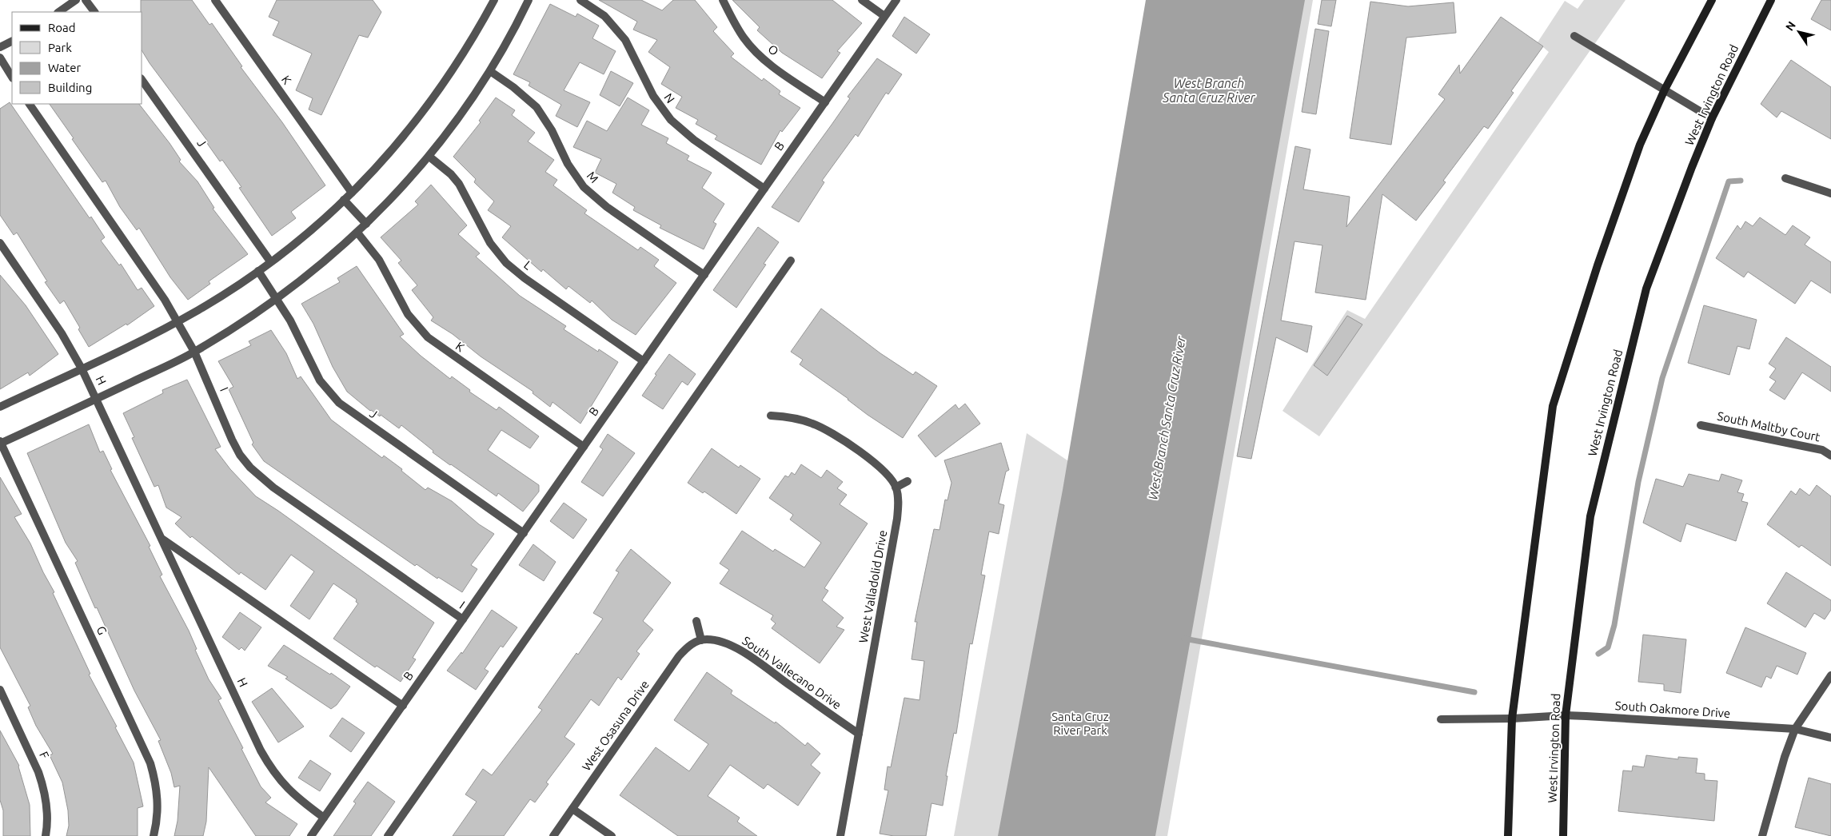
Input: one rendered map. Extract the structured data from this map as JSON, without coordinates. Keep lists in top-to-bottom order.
{
  "streets": {
    "main road": ["West Irvington Road"],
    "street": [
      "O",
      "K",
      "N",
      "J",
      "B",
      "M",
      "L",
      "H",
      "I",
      "South Maltby Court",
      "West Valladolid Drive",
      "G",
      "South Vallecano Drive",
      "South Oakmore Drive",
      "West Osasuna Drive",
      "F"
    ]
  },
  "crossings": [
    ["O", "B"],
    ["K", "B"],
    ["West Irvington Road", "South Oakmore Drive"],
    ["N", "B"],
    ["J", "B"],
    ["B", "M"],
    ["B", "L"],
    ["B", "H"],
    ["B", "I"],
    ["West Valladolid Drive", "South Vallecano Drive"],
    ["South Vallecano Drive", "West Osasuna Drive"]
  ],
  "water": ["West Branch Santa Cruz River"],
  "parks": ["Santa Cruz River Park"],
  "legend": [
    "Road",
    "Park",
    "Water",
    "Building"
  ],
  "north": "top left"
}
